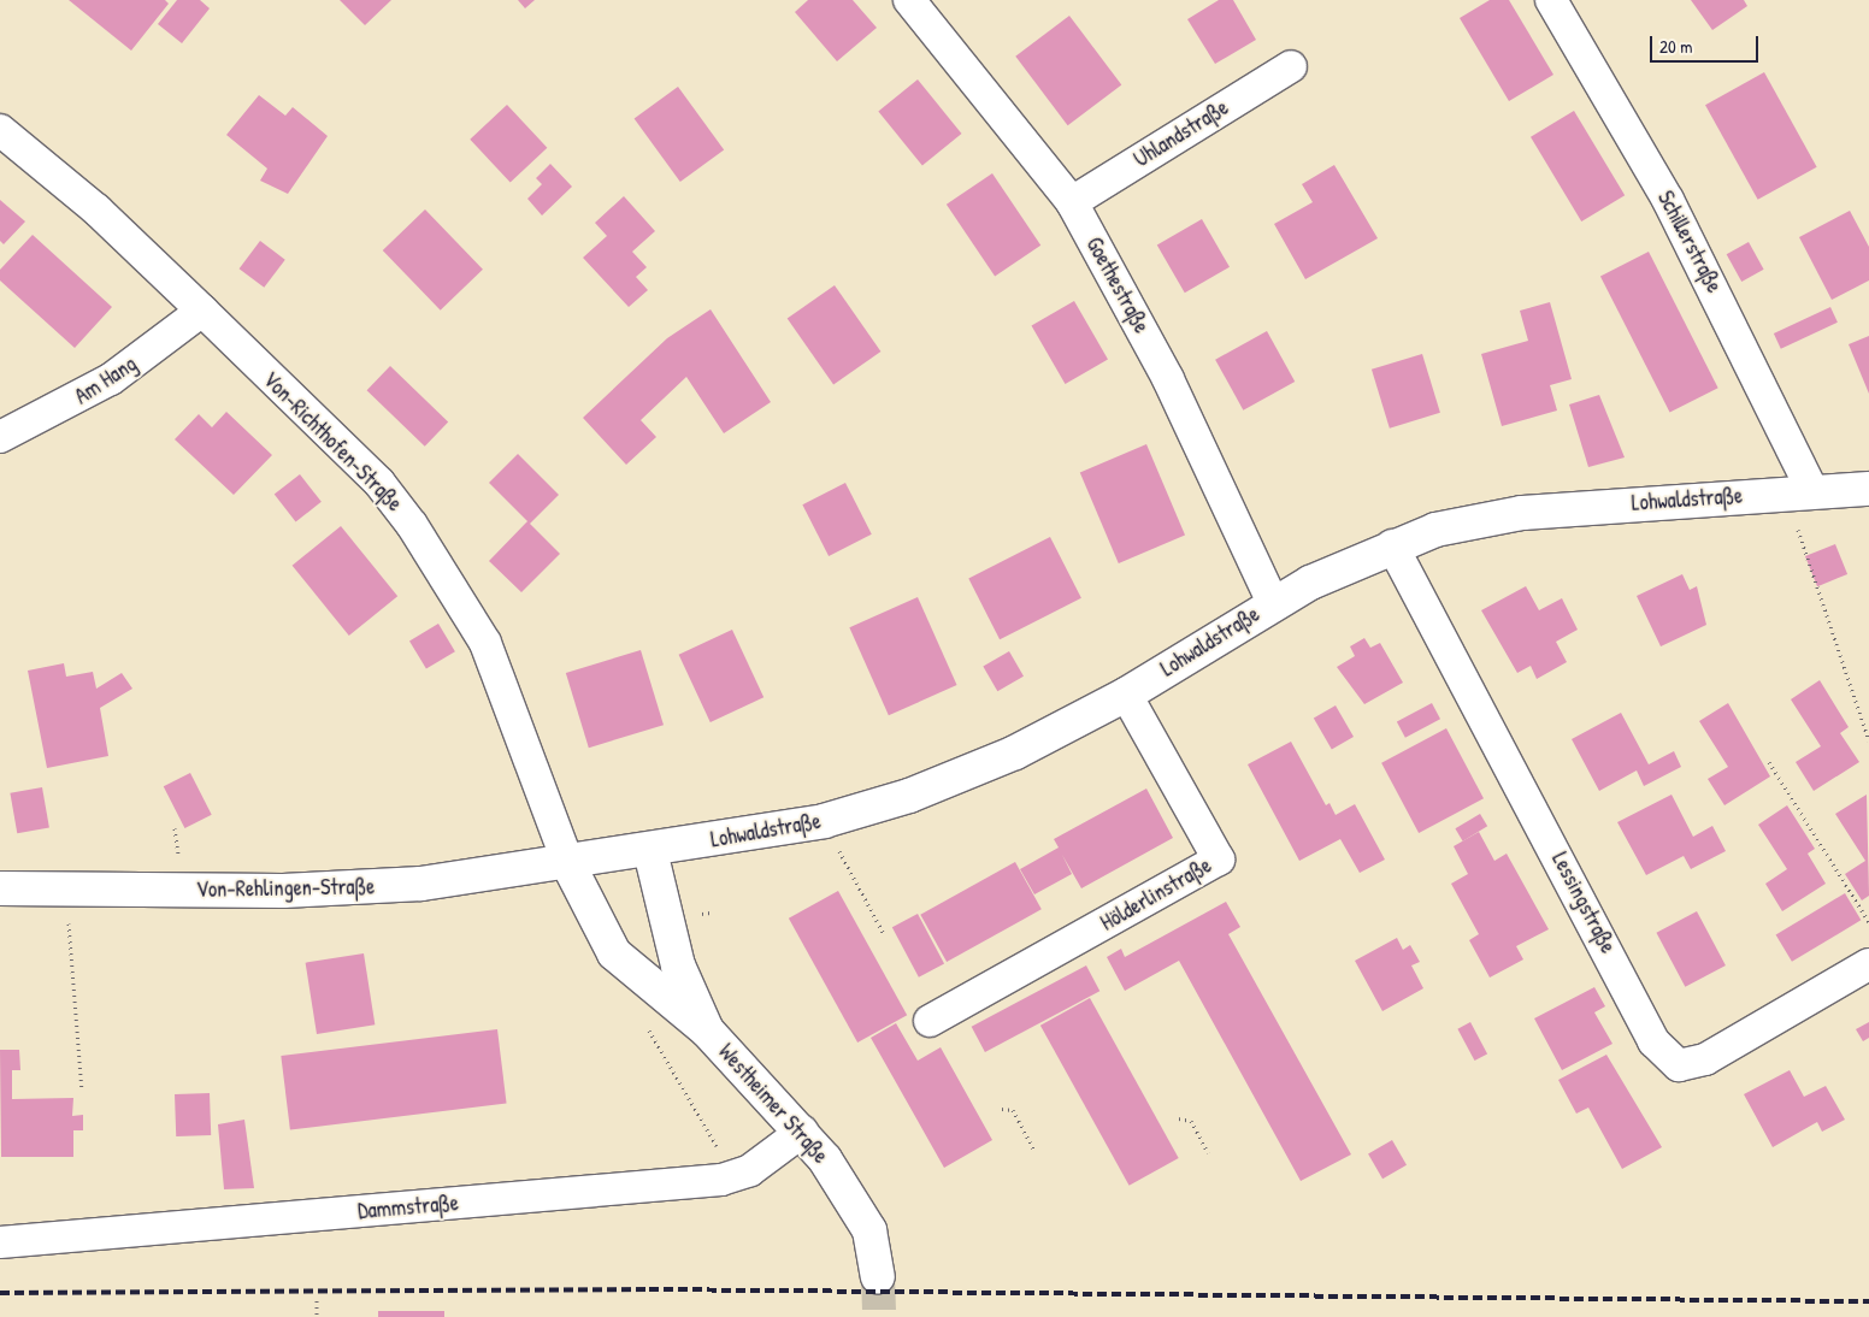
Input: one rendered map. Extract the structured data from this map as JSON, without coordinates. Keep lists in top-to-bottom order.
{
  "streets": {
    "street": [
      "Uhlandstraße",
      "Schillerstraße",
      "Goethestraße",
      "Am Hang",
      "Von-Richthofen-Straße",
      "Lohwaldstraße",
      "Von-Rehlingen-Straße",
      "Hölderlinstraße",
      "Lessingstraße",
      "Westheimer Straße",
      "Dammstraße"
    ]
  },
  "crossings": [
    ["Uhlandstraße", "Goethestraße"],
    ["Schillerstraße", "Lohwaldstraße"],
    ["Goethestraße", "Lohwaldstraße"],
    ["Am Hang", "Von-Richthofen-Straße"],
    ["Von-Richthofen-Straße", "Lohwaldstraße"],
    ["Von-Richthofen-Straße", "Von-Rehlingen-Straße"],
    ["Von-Richthofen-Straße", "Westheimer Straße"],
    ["Lohwaldstraße", "Von-Rehlingen-Straße"],
    ["Lohwaldstraße", "Hölderlinstraße"],
    ["Lohwaldstraße", "Lessingstraße"],
    ["Lohwaldstraße", "Westheimer Straße"],
    ["Von-Rehlingen-Straße", "Westheimer Straße"],
    ["Westheimer Straße", "Dammstraße"]
  ],
  "scale_bar": "20 m"
}
